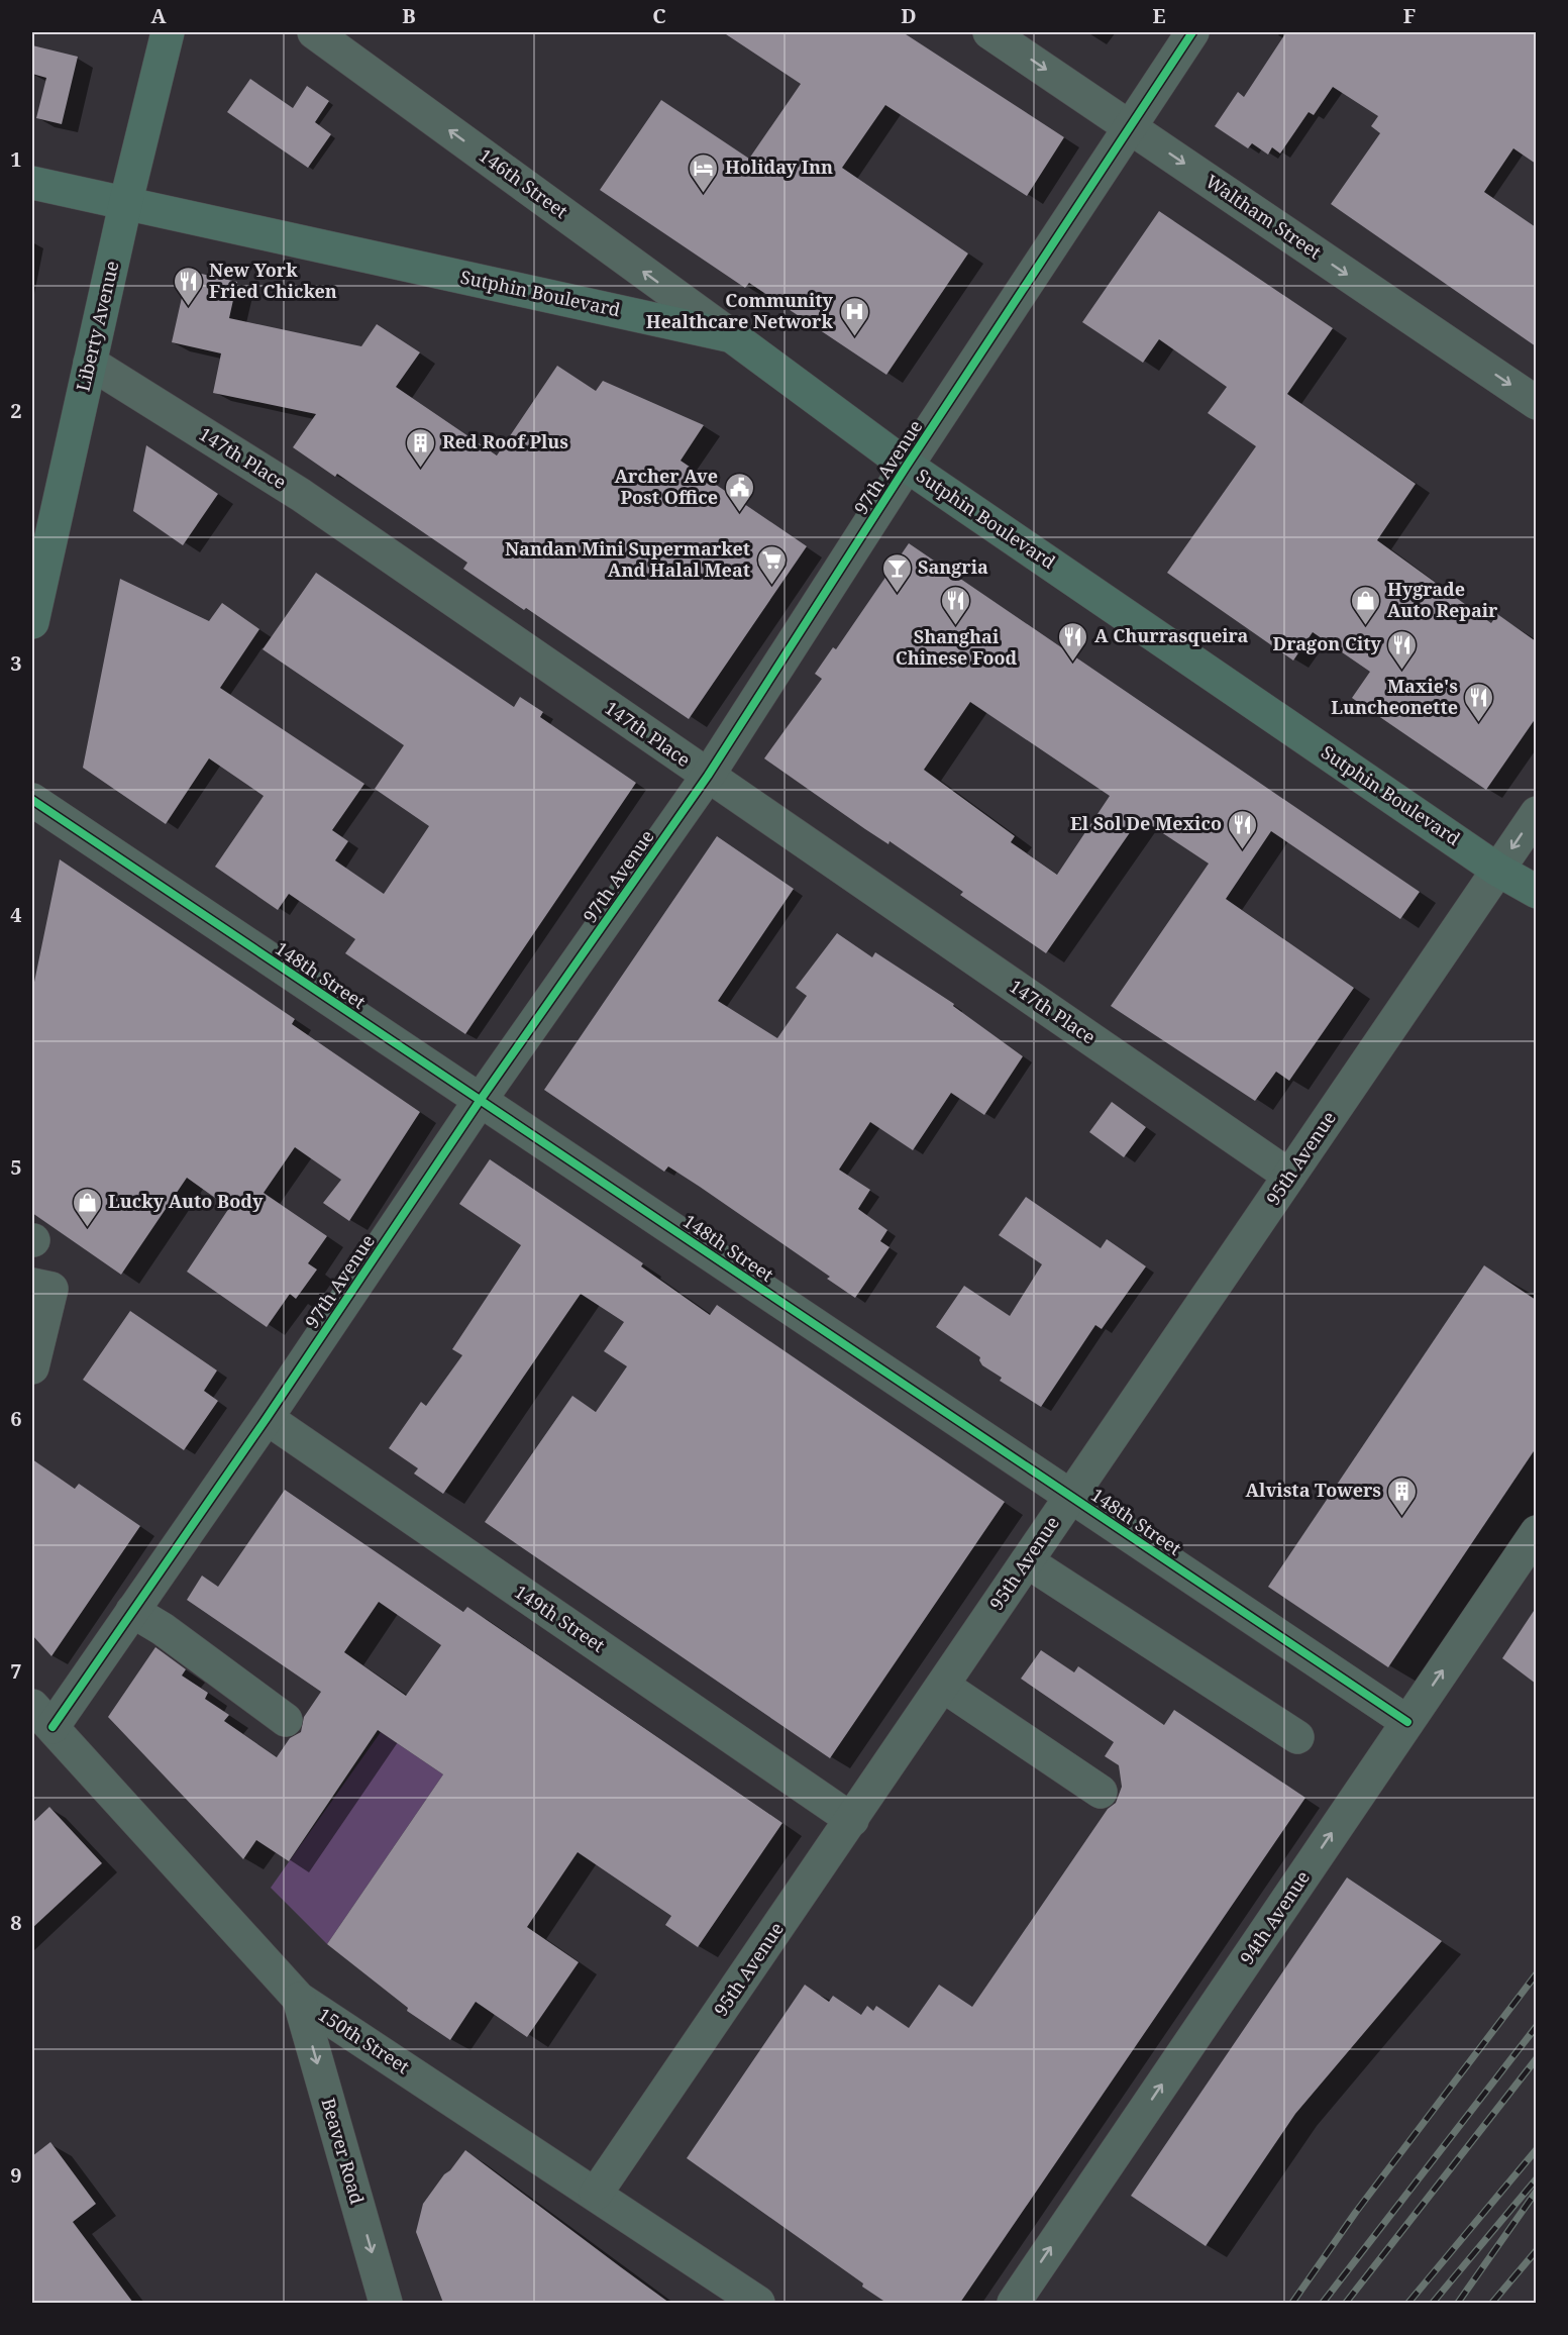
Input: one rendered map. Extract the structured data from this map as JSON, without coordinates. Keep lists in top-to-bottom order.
{
  "streets": {
    "main road": ["Sutphin Boulevard", "Liberty Avenue"],
    "street": [
      "146th Street",
      "Waltham Street",
      "147th Place",
      "97th Avenue",
      "148th Street",
      "95th Avenue",
      "149th Street",
      "94th Avenue",
      "150th Street",
      "Beaver Road"
    ]
  },
  "crossings": [
    ["146th Street", "Sutphin Boulevard"],
    ["Waltham Street", "97th Avenue"],
    ["Sutphin Boulevard", "Liberty Avenue"],
    ["Sutphin Boulevard", "97th Avenue"],
    ["Sutphin Boulevard", "95th Avenue"],
    ["Liberty Avenue", "147th Place"],
    ["147th Place", "97th Avenue"],
    ["147th Place", "95th Avenue"],
    ["97th Avenue", "148th Street"],
    ["97th Avenue", "149th Street"],
    ["97th Avenue", "150th Street"],
    ["148th Street", "95th Avenue"],
    ["148th Street", "94th Avenue"],
    ["95th Avenue", "149th Street"],
    ["95th Avenue", "150th Street"],
    ["150th Street", "Beaver Road"]
  ],
  "one_way": [
    "146th Street",
    "Waltham Street",
    "94th Avenue",
    "Beaver Road"
  ],
  "places": {
    "hotel": ["Holiday Inn"],
    "restaurant": [
      "New York Fried Chicken",
      "Shanghai Chinese Food",
      "A Churrasqueira",
      "Dragon City",
      "Maxie's Luncheonette",
      "El Sol De Mexico"
    ],
    "hospital": ["Community Healthcare Network"],
    "building": ["Red Roof Plus", "Alvista Towers"],
    "public building": ["Archer Ave Post Office"],
    "supermarket": ["Nandan Mini Supermarket And Halal Meat"],
    "bar": ["Sangria"],
    "shop": ["Hygrade Auto Repair", "Lucky Auto Body"]
  },
  "grid": {
    "columns": [
      "A",
      "B",
      "C",
      "D",
      "E",
      "F"
    ],
    "rows": [
      "1",
      "2",
      "3",
      "4",
      "5",
      "6",
      "7",
      "8",
      "9"
    ]
  }
}
